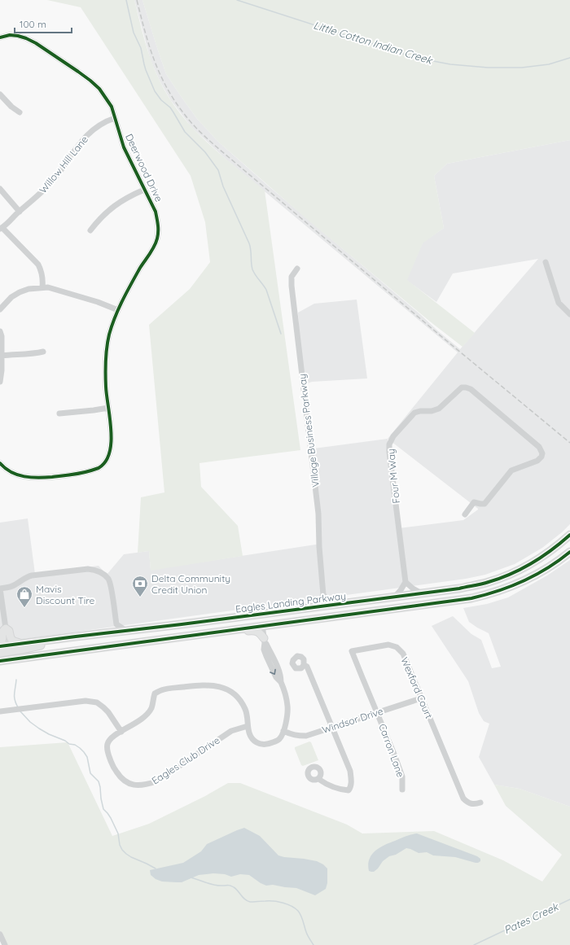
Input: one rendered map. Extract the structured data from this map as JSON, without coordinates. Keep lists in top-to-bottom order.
{
  "streets": {
    "main road": ["Eagles Landing Parkway"],
    "street": [
      "Willow Hill Lane",
      "Deerwood Drive",
      "Village Business Parkway",
      "Four M Way",
      "Wexford Court",
      "Windsor Drive",
      "Carron Lane",
      "Eagles Club Drive"
    ]
  },
  "crossings": [
    ["Willow Hill Lane", "Deerwood Drive"],
    ["Wexford Court", "Windsor Drive"],
    ["Wexford Court", "Carron Lane"],
    ["Windsor Drive", "Carron Lane"]
  ],
  "water": ["Little Cotton Indian Creek", "Pates Creek"],
  "places": {
    "bank": ["Delta Community Credit Union"],
    "shop": ["Mavis Discount Tire"]
  },
  "scale_bar": "100 m"
}
